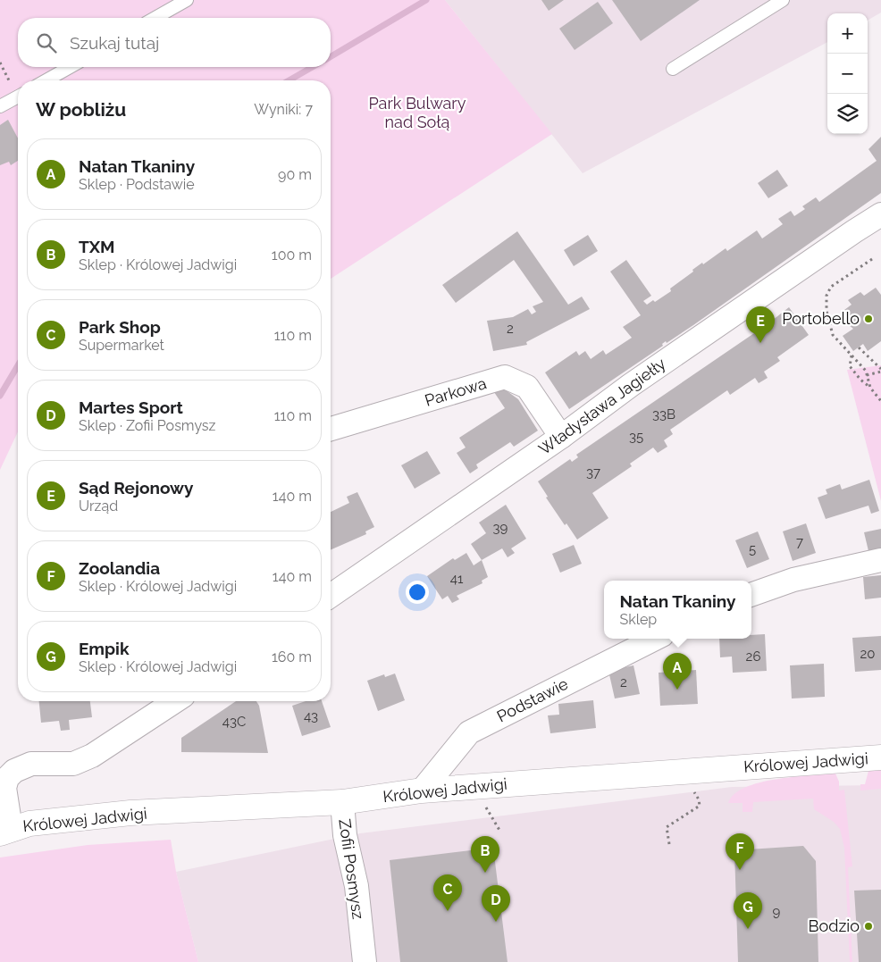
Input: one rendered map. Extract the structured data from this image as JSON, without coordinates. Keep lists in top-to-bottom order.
{
  "streets": {
    "street": [
      "Parkowa",
      "Władysława Jagiełły",
      "Podstawie",
      "Królowej Jadwigi",
      "Zofii Posmysz"
    ]
  },
  "crossings": [
    ["Parkowa", "Władysława Jagiełły"],
    ["Podstawie", "Królowej Jadwigi"],
    ["Królowej Jadwigi", "Zofii Posmysz"]
  ],
  "parks": ["Park Bulwary nad Sołą"],
  "places": ["Portobello", "Bodzio"],
  "house_numbers": [
    "2",
    "33B",
    "35",
    "37",
    "39",
    "7",
    "5",
    "41",
    "20",
    "26",
    "2",
    "43",
    "43C",
    "9"
  ],
  "page": {
    "map_buttons": ["+", "−"],
    "search": "Szukaj tutaj",
    "heading": ["W pobliżu", "Wyniki: 7"],
    "list": [
      {
        "mark": "A",
        "name": "Natan Tkaniny",
        "note": "Sklep · Podstawie",
        "value": "90 m"
      },
      {
        "mark": "B",
        "name": "TXM",
        "note": "Sklep · Królowej Jadwigi",
        "value": "100 m"
      },
      {
        "mark": "C",
        "name": "Park Shop",
        "note": "Supermarket",
        "value": "110 m"
      },
      {
        "mark": "D",
        "name": "Martes Sport",
        "note": "Sklep · Zofii Posmysz",
        "value": "110 m"
      },
      {
        "mark": "E",
        "name": "Sąd Rejonowy",
        "note": "Urząd",
        "value": "140 m"
      },
      {
        "mark": "F",
        "name": "Zoolandia",
        "note": "Sklep · Królowej Jadwigi",
        "value": "140 m"
      },
      {
        "mark": "G",
        "name": "Empik",
        "note": "Sklep · Królowej Jadwigi",
        "value": "160 m"
      }
    ],
    "pins": [
      "E",
      "A",
      "F",
      "B",
      "C",
      "D",
      "G"
    ],
    "popup": ["Natan Tkaniny", "Sklep"]
  }
}
